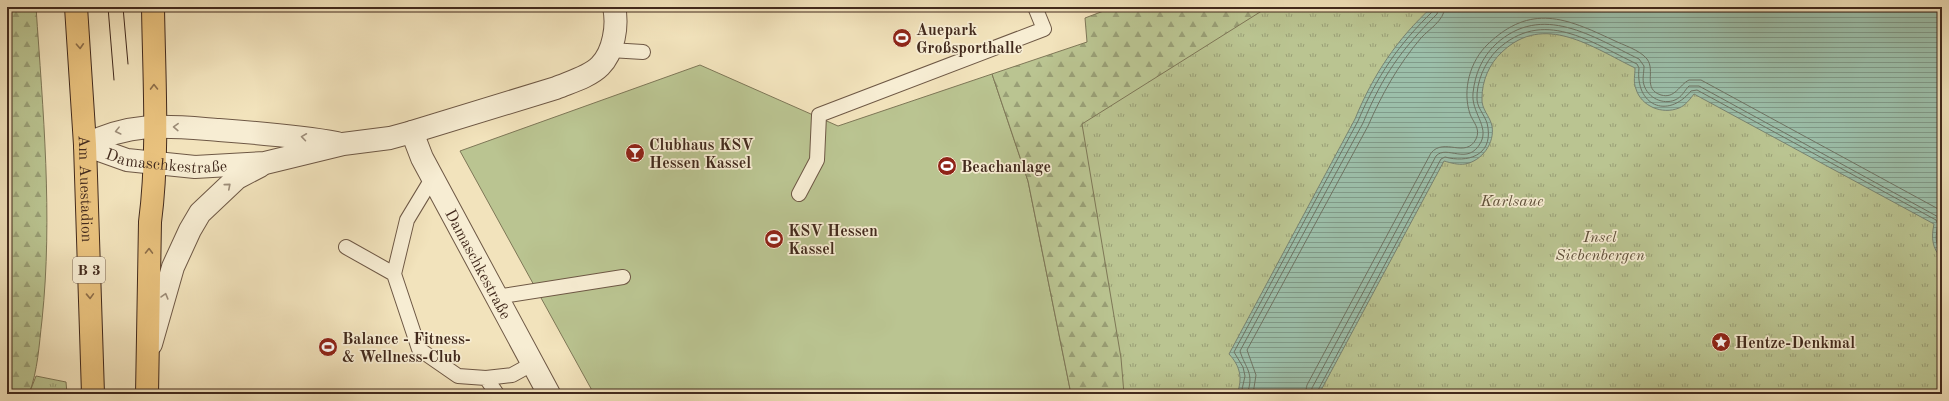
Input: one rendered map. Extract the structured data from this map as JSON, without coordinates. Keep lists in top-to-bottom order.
{
  "streets": {
    "main road": ["Am Auestadion", "B 3"],
    "street": ["Damaschkestraße"]
  },
  "crossings": [
    ["Damaschkestraße", "Am Auestadion"]
  ],
  "parks": ["Karlsaue", "Insel Siebenbergen"],
  "places": {
    "sports": [
      "Auepark Großsporthalle",
      "Beachanlage",
      "KSV Hessen Kassel",
      "Balance - Fitness- & Wellness-Club"
    ],
    "bar": ["Clubhaus KSV Hessen Kassel"],
    "place": ["Hentze-Denkmal"]
  }
}
